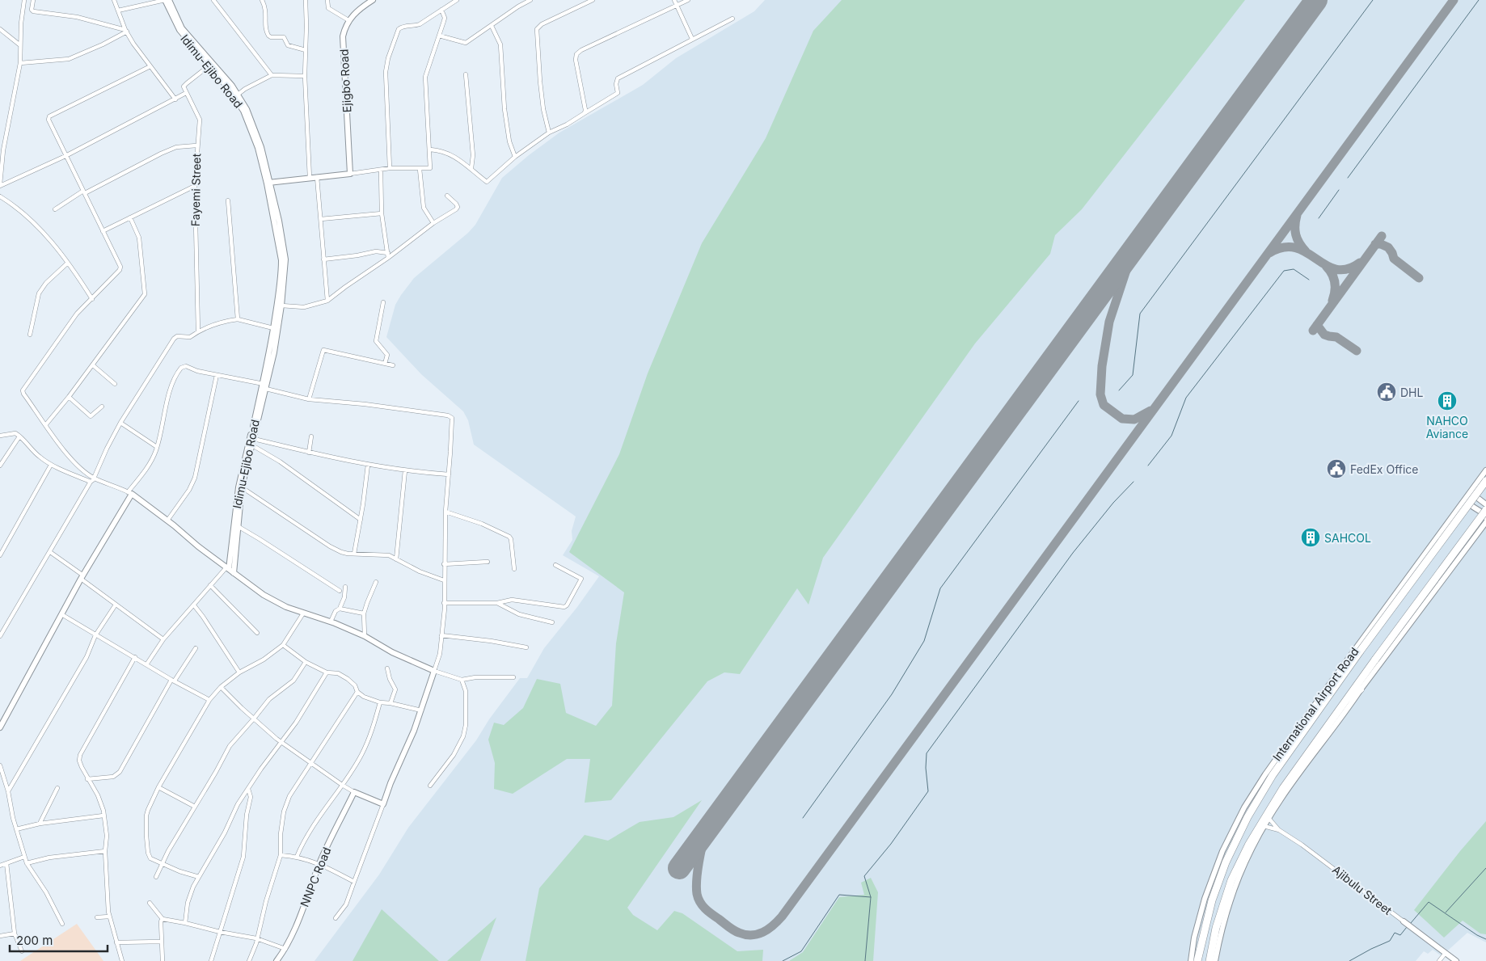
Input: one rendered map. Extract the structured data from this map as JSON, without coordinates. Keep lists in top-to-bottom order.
{
  "streets": {
    "highway": ["International Airport Road"],
    "main road": [
      "Idimu-Ejibo Road",
      "Ejigbo Road",
      "NNPC Road",
      "Ajibulu Street"
    ],
    "street": ["Fayemi Street"]
  },
  "places": {
    "public building": ["DHL", "FedEx Office"],
    "building": ["NAHCO Aviance", "SAHCOL"]
  },
  "scale_bar": "200 m"
}
